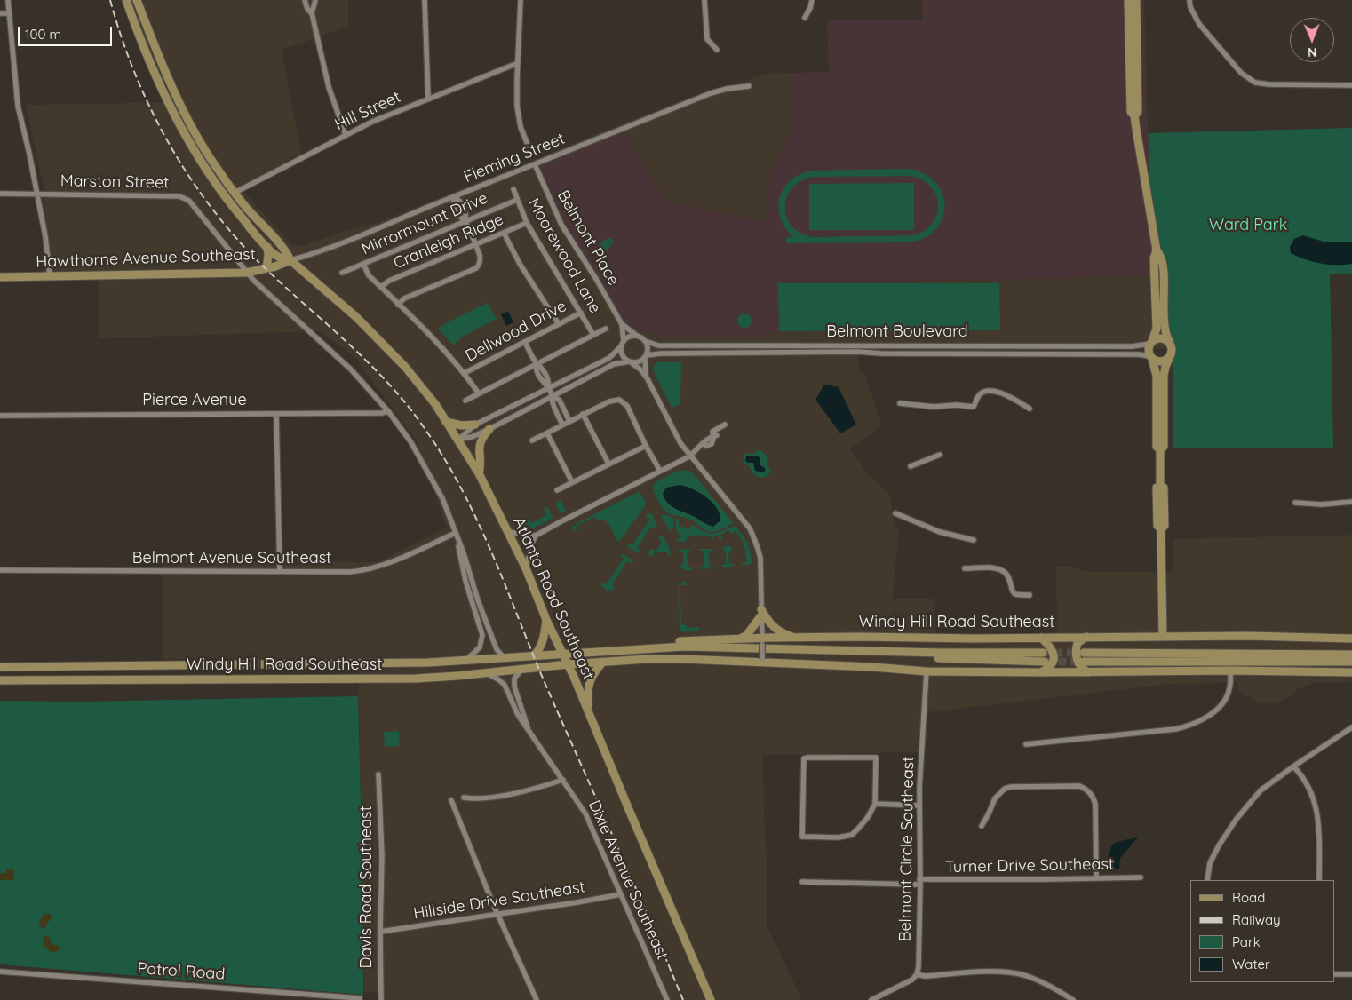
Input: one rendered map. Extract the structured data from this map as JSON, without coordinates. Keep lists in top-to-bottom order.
{
  "streets": {
    "main road": ["Hawthorne Avenue Southeast", "Atlanta Road Southeast", "Windy Hill Road Southeast"],
    "street": [
      "Hill Street",
      "Fleming Street",
      "Marston Street",
      "Mirrormount Drive",
      "Belmont Place",
      "Cranleigh Ridge",
      "Moorewood Lane",
      "Dellwood Drive",
      "Belmont Boulevard",
      "Pierce Avenue",
      "Belmont Avenue Southeast",
      "Belmont Circle Southeast",
      "Turner Drive Southeast",
      "Dixie Avenue Southeast",
      "Davis Road Southeast",
      "Hillside Drive Southeast",
      "Patrol Road"
    ]
  },
  "crossings": [
    ["Hill Street", "Atlanta Road Southeast"],
    ["Fleming Street", "Belmont Place"],
    ["Fleming Street", "Hawthorne Avenue Southeast"],
    ["Fleming Street", "Atlanta Road Southeast"],
    ["Marston Street", "Hawthorne Avenue Southeast"],
    ["Mirrormount Drive", "Moorewood Lane"],
    ["Belmont Place", "Belmont Boulevard"],
    ["Cranleigh Ridge", "Moorewood Lane"],
    ["Moorewood Lane", "Dellwood Drive"],
    ["Hawthorne Avenue Southeast", "Atlanta Road Southeast"],
    ["Atlanta Road Southeast", "Windy Hill Road Southeast"],
    ["Windy Hill Road Southeast", "Belmont Circle Southeast"],
    ["Windy Hill Road Southeast", "Dixie Avenue Southeast"],
    ["Belmont Circle Southeast", "Turner Drive Southeast"],
    ["Dixie Avenue Southeast", "Hillside Drive Southeast"],
    ["Davis Road Southeast", "Hillside Drive Southeast"]
  ],
  "parks": ["Ward Park"],
  "legend": [
    "Road",
    "Railway",
    "Park",
    "Water"
  ],
  "scale_bar": "100 m",
  "north": "bottom"
}
